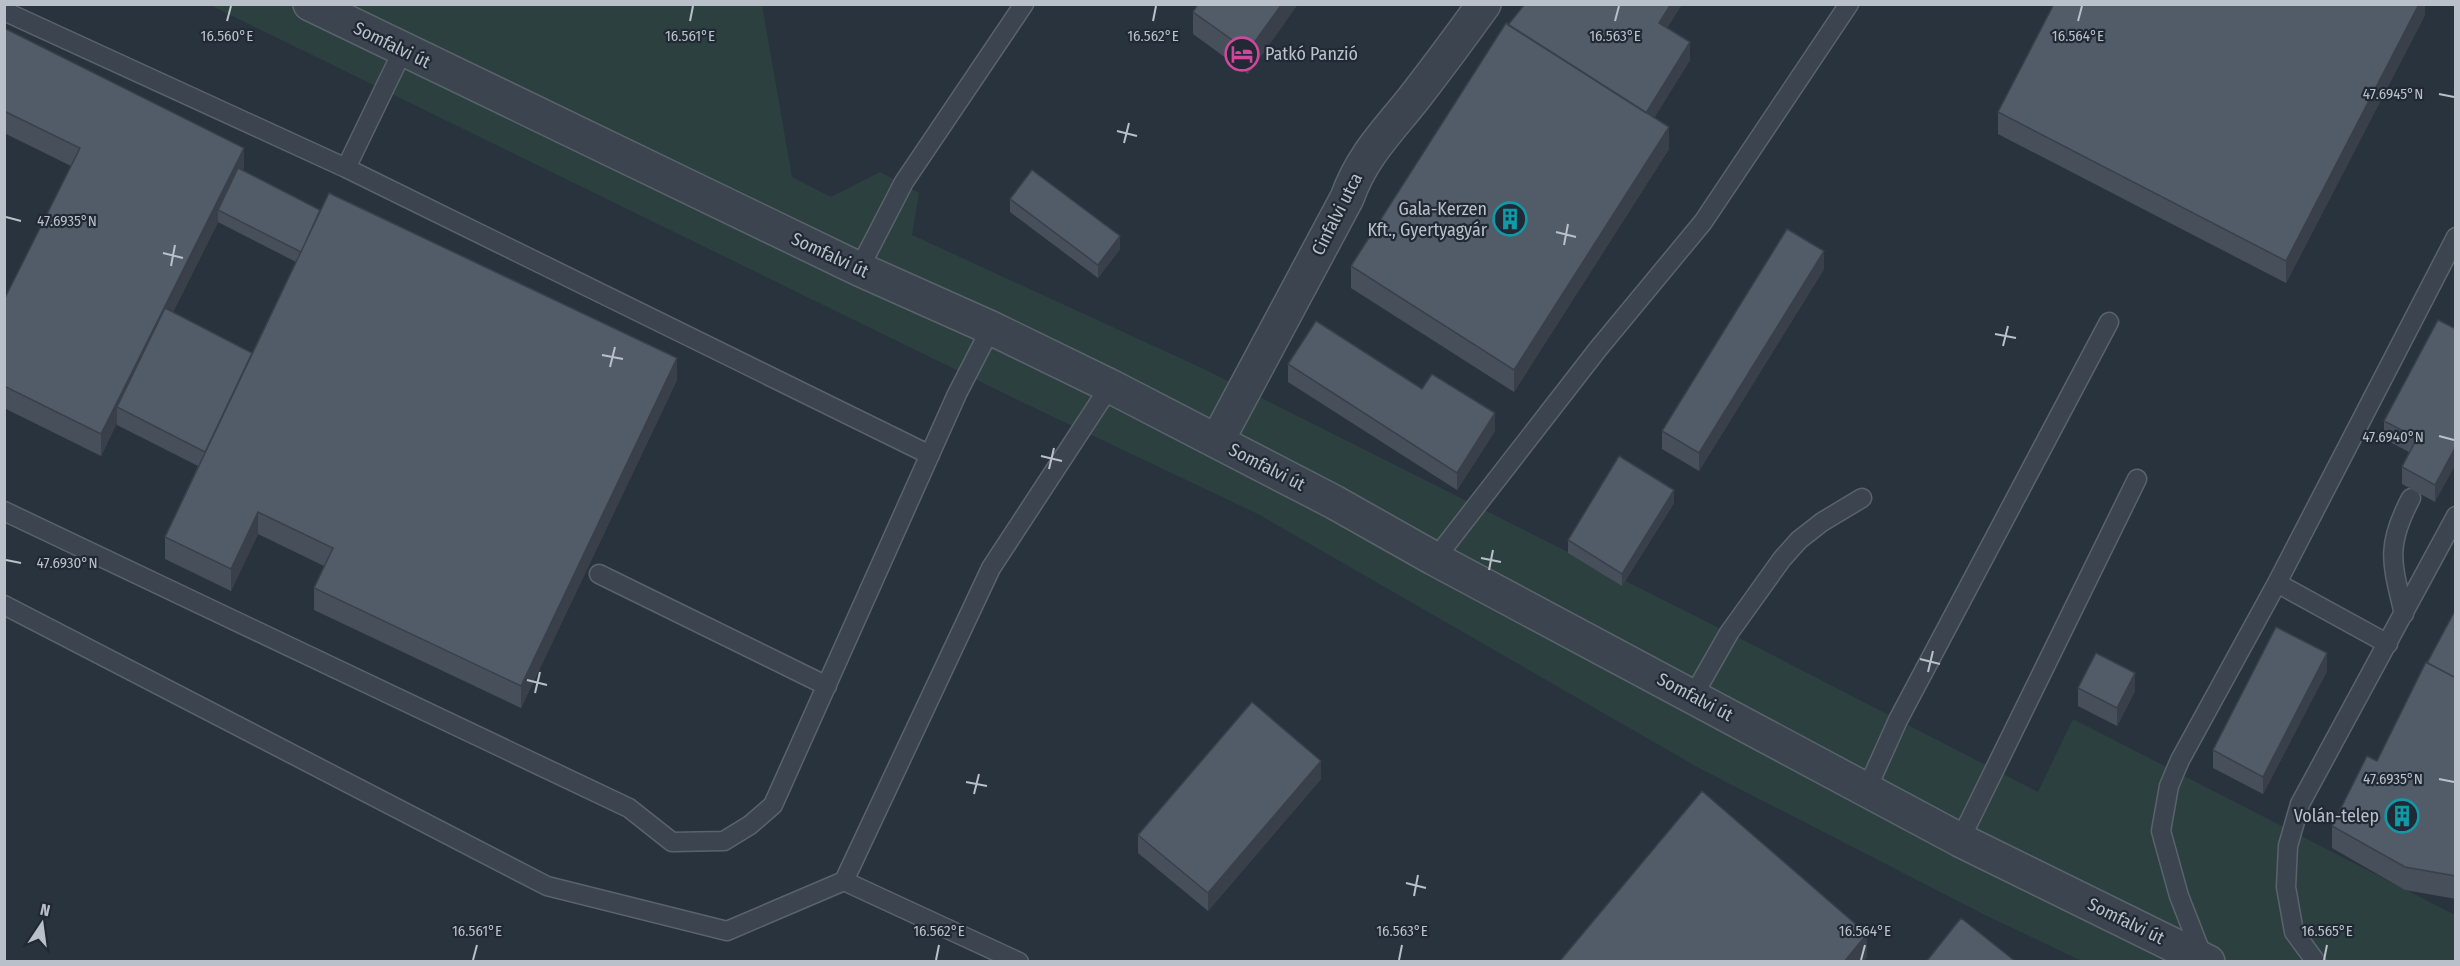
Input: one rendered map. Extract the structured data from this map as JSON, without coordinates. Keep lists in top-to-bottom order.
{
  "streets": {
    "street": ["Somfalvi út", "Cinfalvi utca"]
  },
  "crossings": [
    ["Somfalvi út", "Cinfalvi utca"]
  ],
  "places": {
    "hotel": ["Patkó Panzió"],
    "building": ["Gala-Kerzen Kft., Gyertyagyár", "Volán-telep"]
  },
  "north": "top",
  "coordinates": [
    "16.560°E",
    "16.561°E",
    "16.562°E",
    "16.563°E",
    "16.564°E",
    "47.6945°N",
    "47.6935°N",
    "47.6940°N",
    "47.6930°N",
    "16.565°E"
  ]
}
